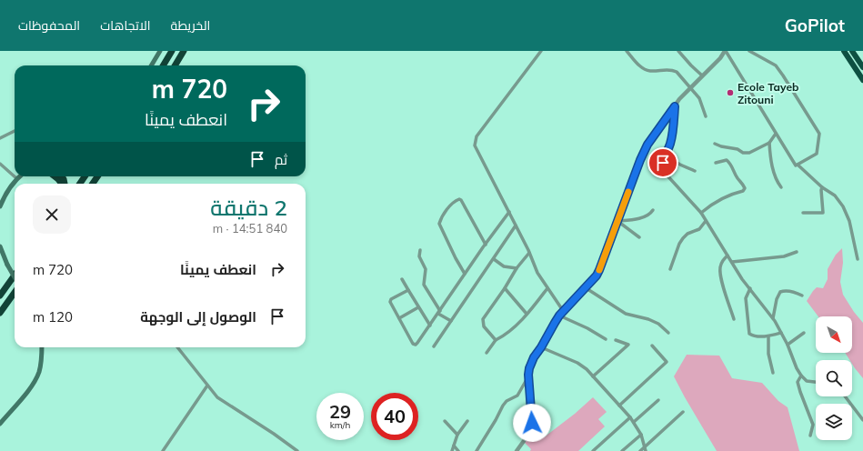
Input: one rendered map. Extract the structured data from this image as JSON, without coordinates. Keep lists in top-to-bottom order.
{
  "places": ["Ecole Tayeb Zitouni"],
  "north": "bottom right",
  "page": {
    "header": "GoPilot",
    "nav": ["الخريطة", "الاتجاهات", "المحفوظات"],
    "turn": ["720 m", "انعطف يمينًا"],
    "then": "ثم",
    "heading": ["2 دقيقة", "840 m · 14:51"],
    "list": [
      {
        "name": "انعطف يمينًا",
        "value": "720 m"
      },
      {
        "name": "الوصول إلى الوجهة",
        "value": "120 m"
      }
    ],
    "speed": "29 km/h",
    "limit": "40"
  }
}
